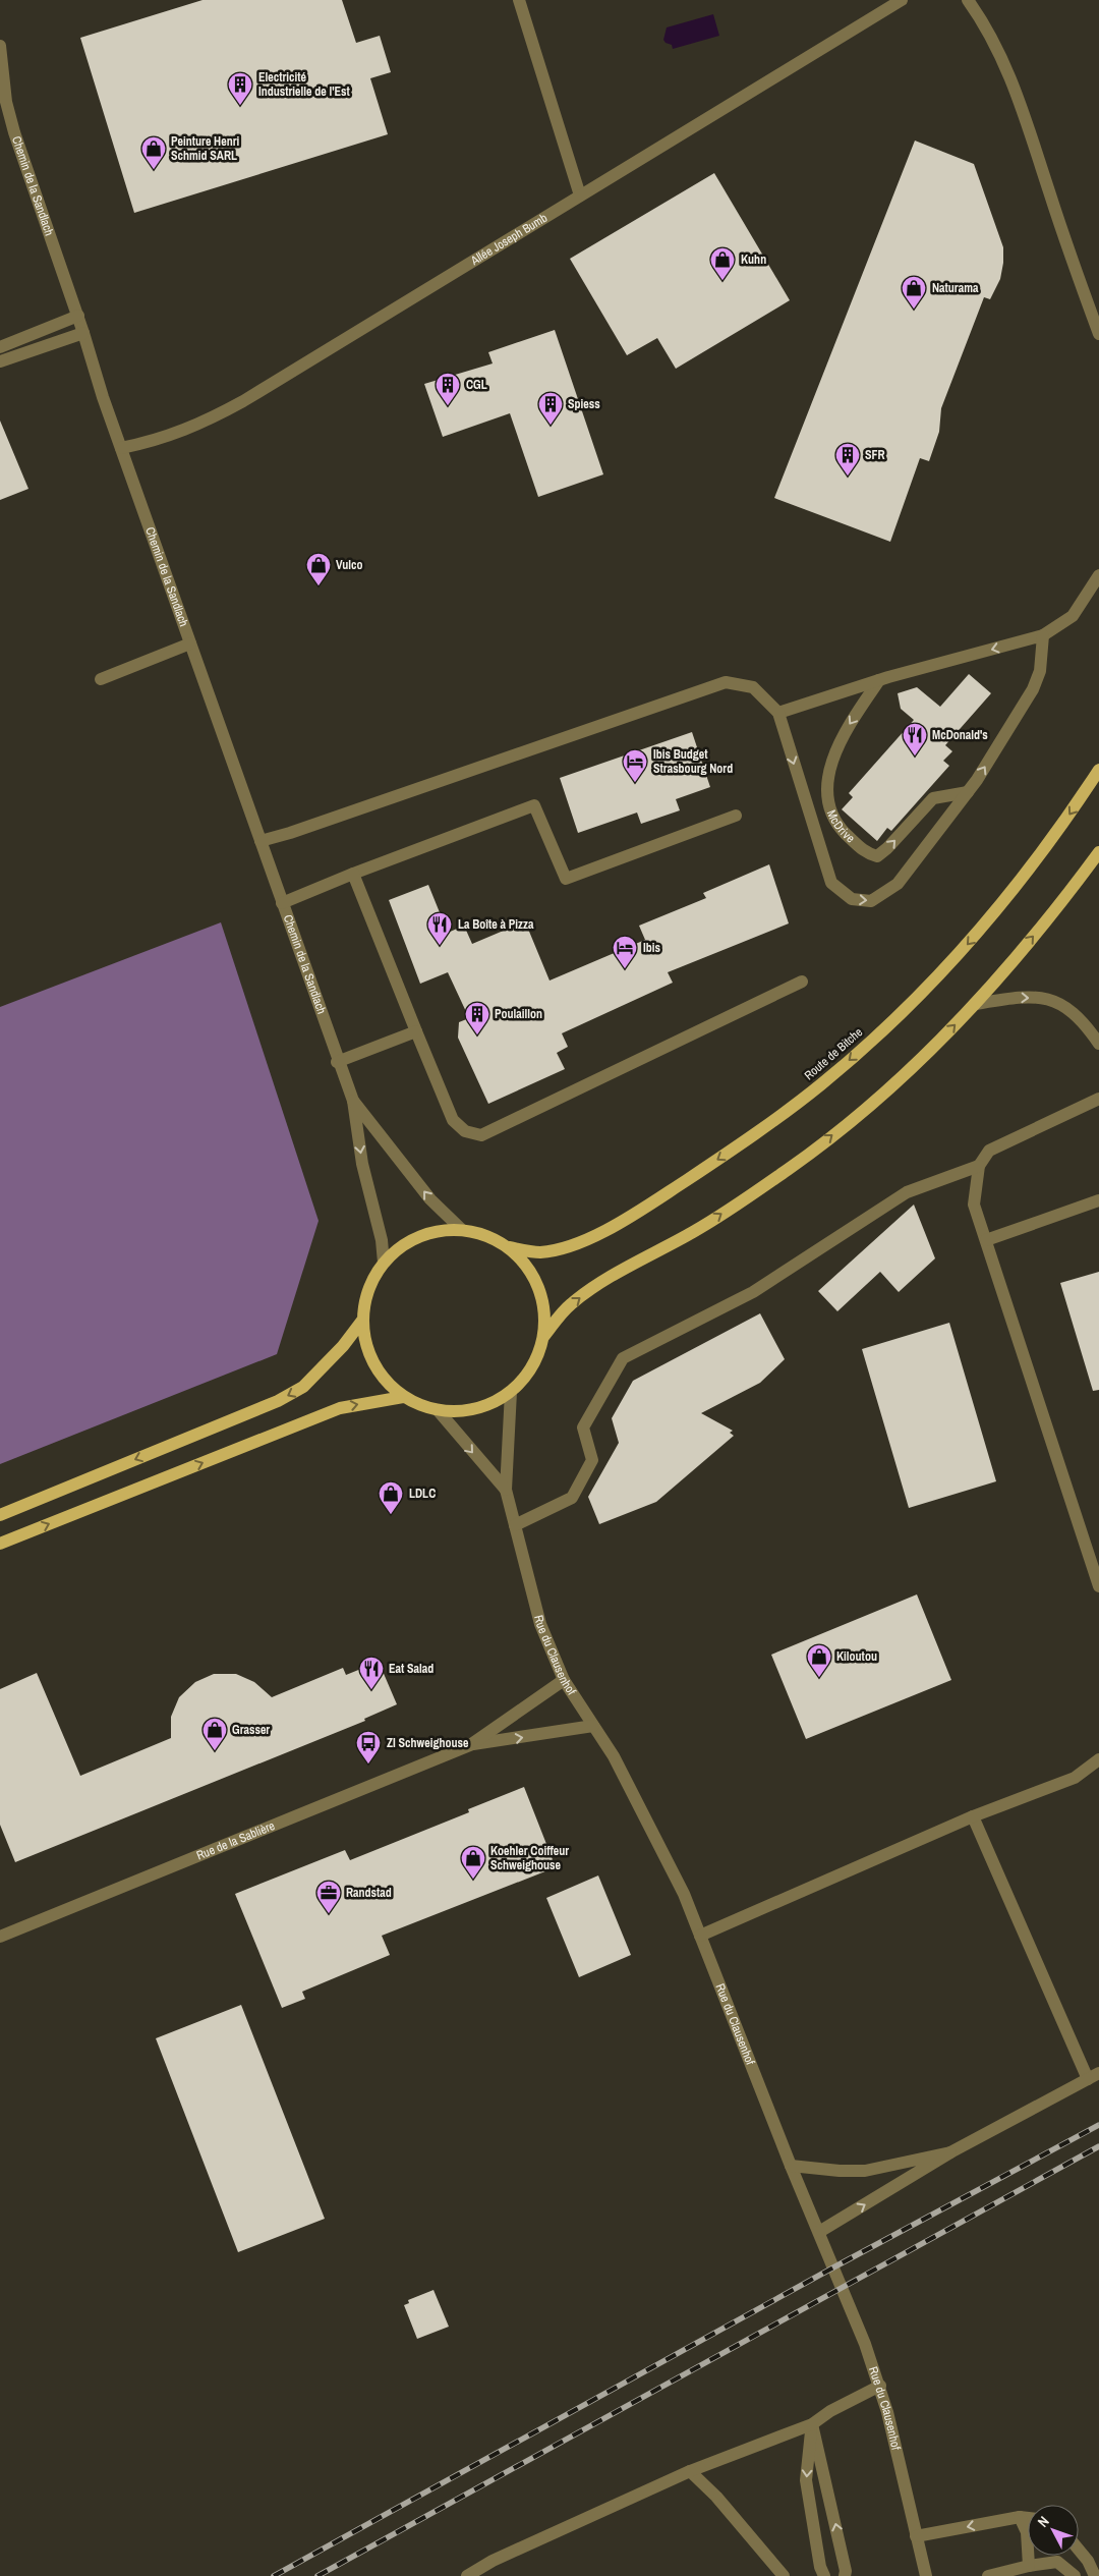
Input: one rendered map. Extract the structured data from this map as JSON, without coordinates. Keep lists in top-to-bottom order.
{
  "streets": {
    "main road": ["Route de Bitche"],
    "street": [
      "Chemin de la Sandlach",
      "Allée Joseph Bumb",
      "McDrive",
      "Rue du Clausenhof",
      "Rue de la Sablière"
    ]
  },
  "crossings": [
    ["Chemin de la Sandlach", "Allée Joseph Bumb"],
    ["Rue du Clausenhof", "Rue de la Sablière"]
  ],
  "places": {
    "building": [
      "Electricité Industrielle de l'Est",
      "CGL",
      "Spiess",
      "SFR",
      "Poulaillon"
    ],
    "shop": [
      "Peinture Henri Schmid SARL",
      "Kuhn",
      "Naturama",
      "Vulco",
      "LDLC",
      "Kiloutou",
      "Grasser",
      "Koehler Coiffeur Schweighouse"
    ],
    "restaurant": ["McDonald's", "La Boîte à Pizza", "Eat Salad"],
    "hotel": ["Ibis Budget Strasbourg Nord", "Ibis"],
    "bus stop": ["ZI Schweighouse"],
    "office": ["Randstad"]
  },
  "north": "top left"
}
